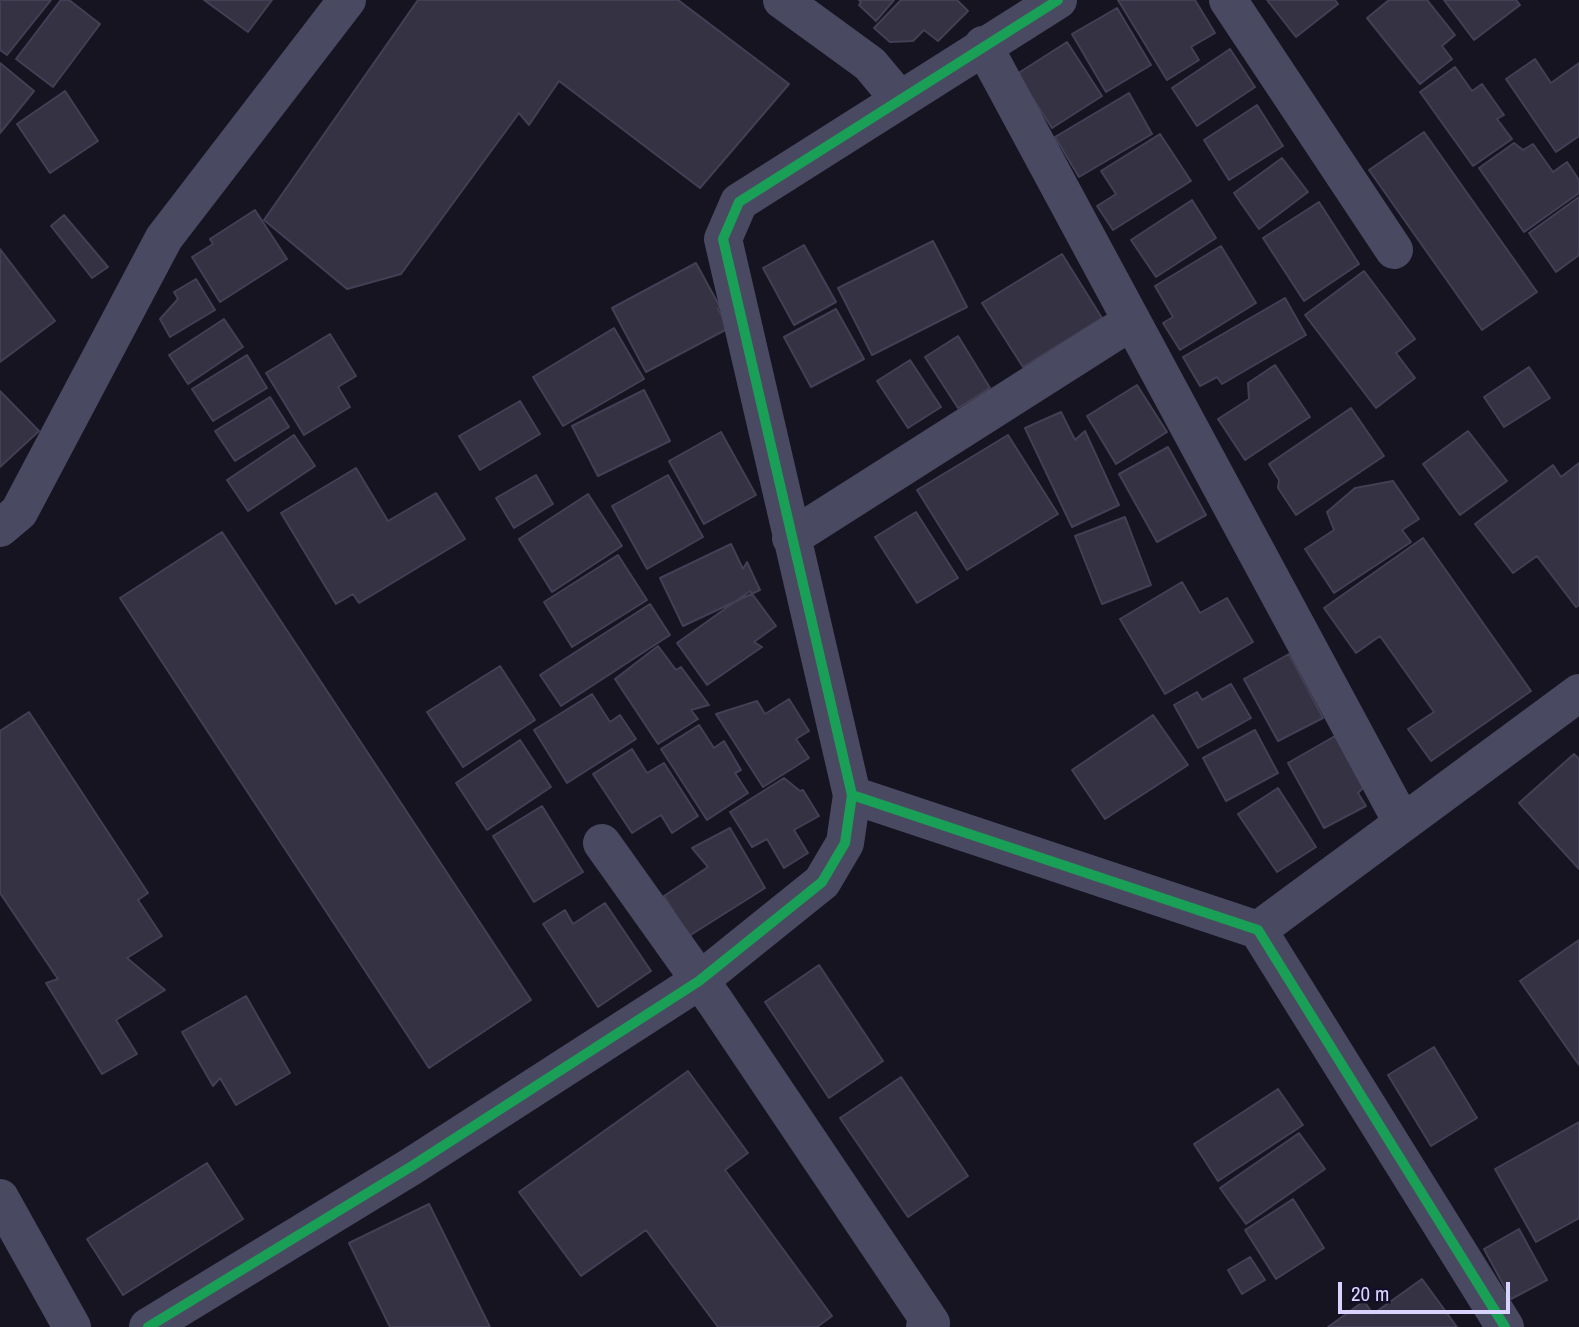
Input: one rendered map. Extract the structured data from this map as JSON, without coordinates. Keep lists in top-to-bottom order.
{
  "scale_bar": "20 m"
}
